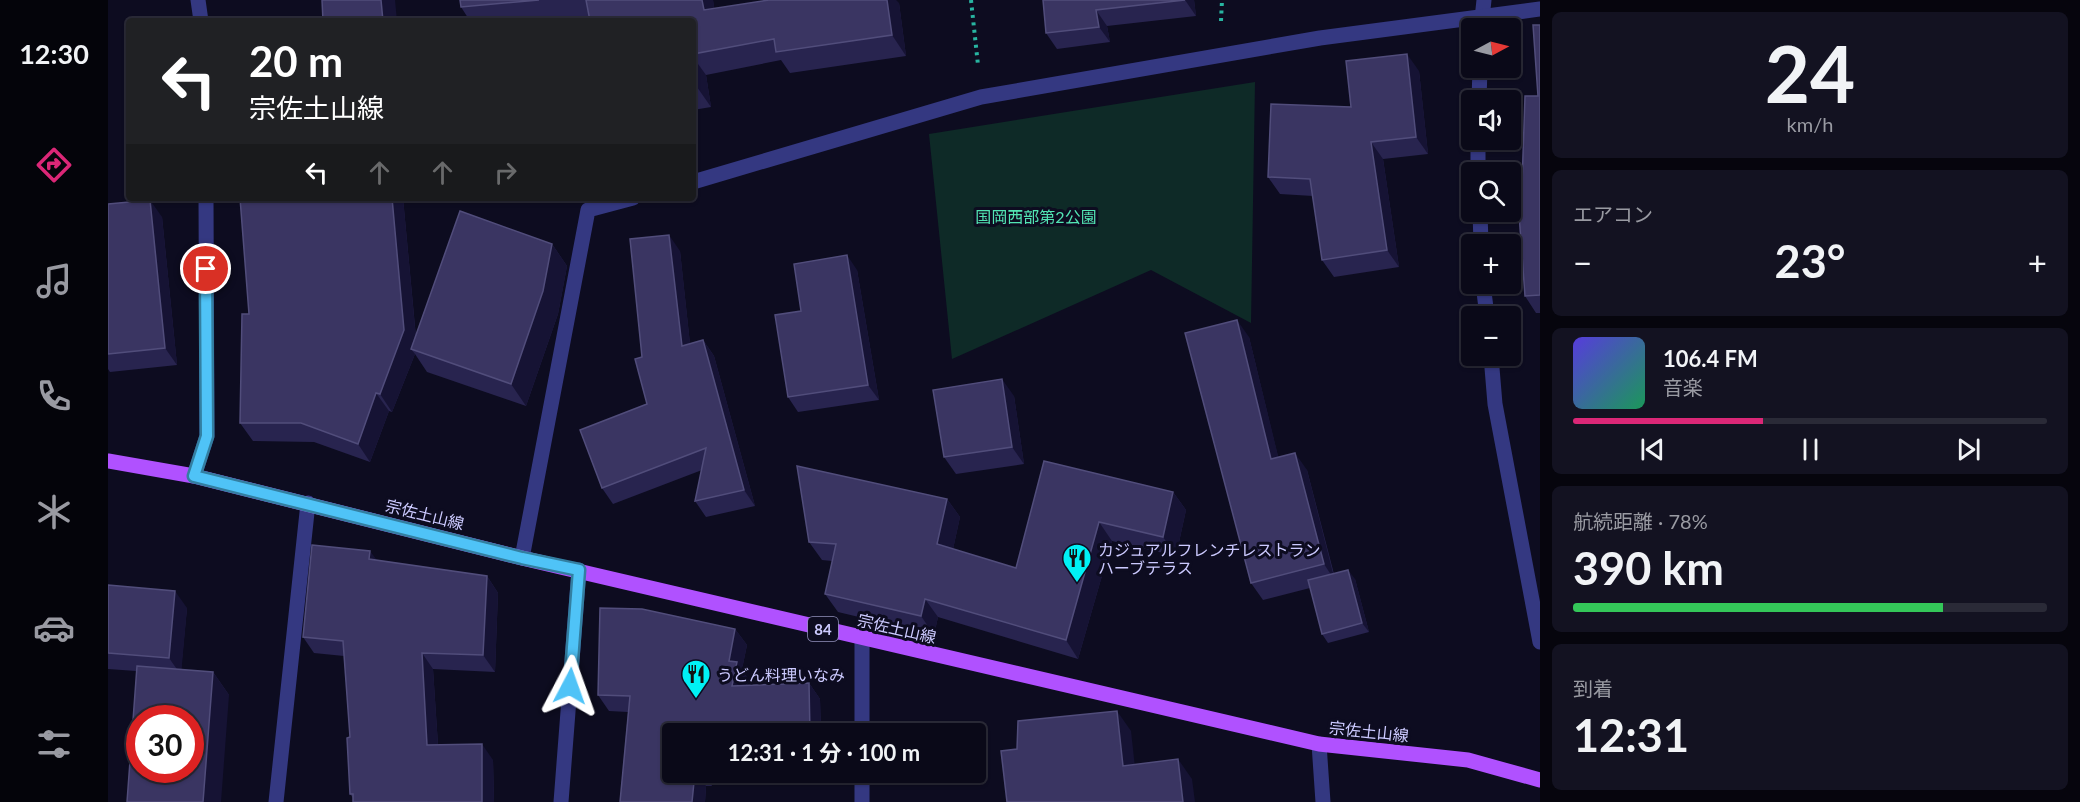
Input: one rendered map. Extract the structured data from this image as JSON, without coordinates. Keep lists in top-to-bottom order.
{
  "streets": {
    "main road": ["宗佐土山線", "84"]
  },
  "parks": ["国岡西部第2公園"],
  "places": {
    "restaurant": ["カジュアルフレンチレストラン ハーブテラス", "うどん料理いなみ"]
  },
  "north": "right",
  "page": {
    "tabs": "12:30",
    "tile": [
      ["24", "km/h"],
      "エアコン",
      ["航続距離 · 78%", "390 km"],
      ["到着", "12:31"]
    ],
    "map_buttons": ["+", "−"],
    "turn": ["20 m", "宗佐土山線"],
    "heat": ["−", "23°", "+"],
    "song": ["106.4 FM", "音楽"],
    "limit": "30",
    "trip": "12:31 · 1 分 · 100 m"
  }
}
